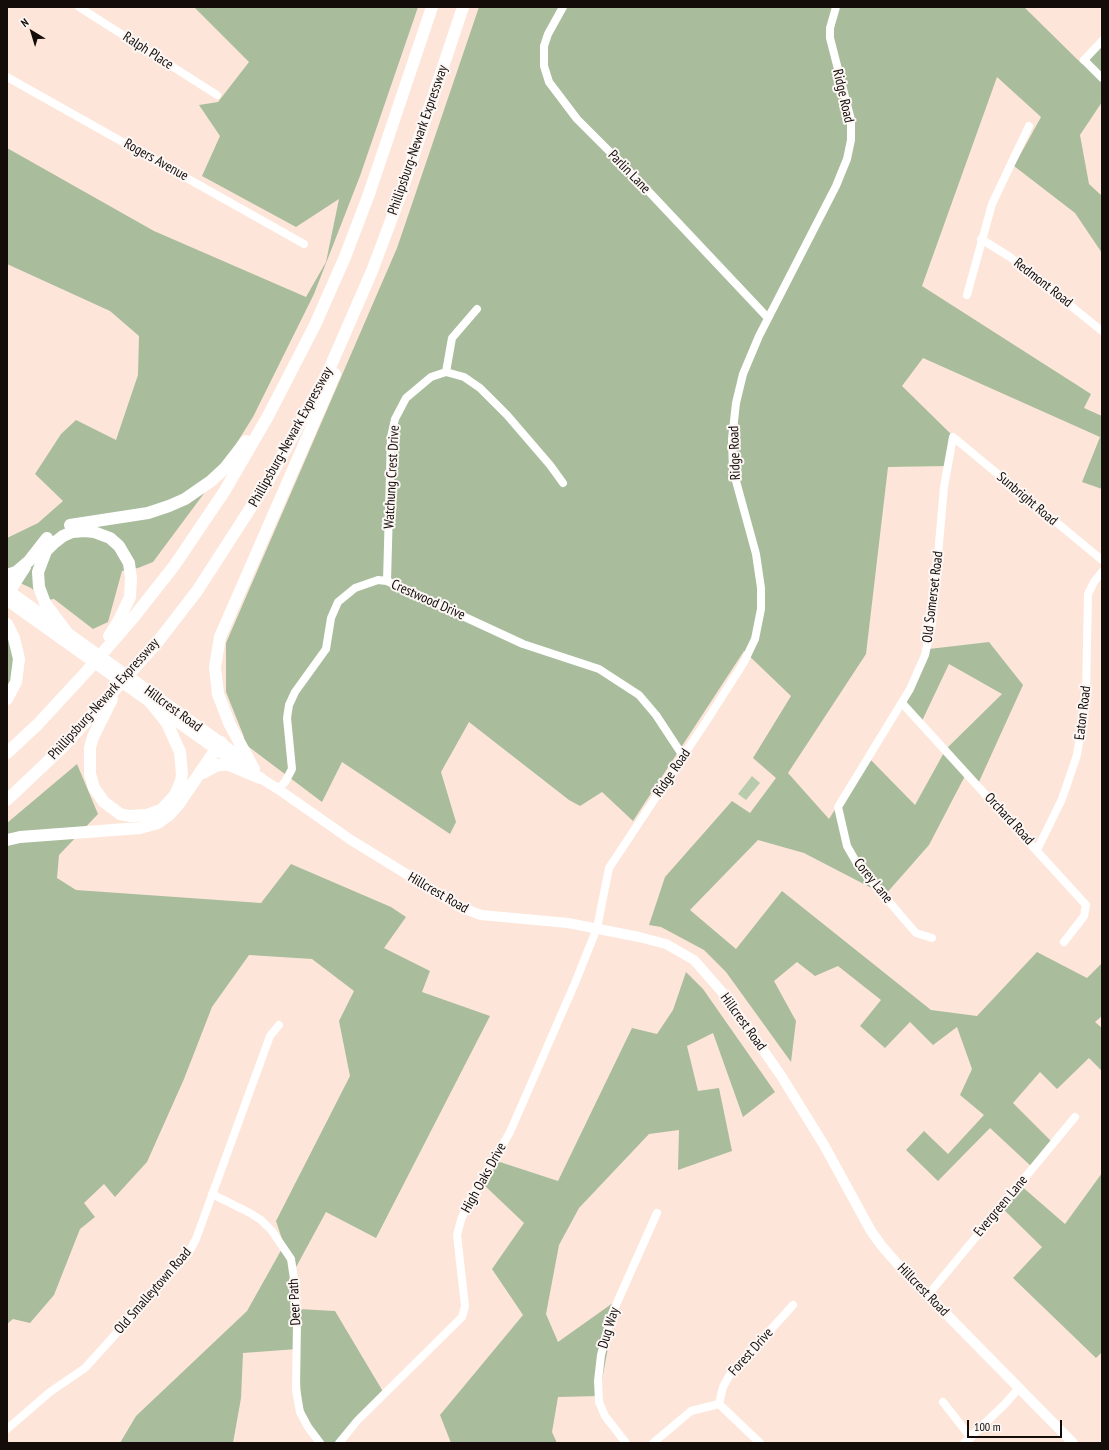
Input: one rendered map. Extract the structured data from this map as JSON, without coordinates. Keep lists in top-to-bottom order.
{
  "streets": {
    "highway": ["Phillipsburg-Newark Expressway"],
    "main road": ["Hillcrest Road"],
    "street": [
      "Ralph Place",
      "Ridge Road",
      "Rogers Avenue",
      "Parlin Lane",
      "Redmont Road",
      "Watchung Crest Drive",
      "Sunbright Road",
      "Old Somerset Road",
      "Crestwood Drive",
      "Eaton Road",
      "Orchard Road",
      "Corey Lane",
      "High Oaks Drive",
      "Evergreen Lane",
      "Old Smalleytown Road",
      "Deer Path",
      "Dug Way",
      "Forest Drive"
    ]
  },
  "crossings": [
    ["Ridge Road", "Parlin Lane"],
    ["Ridge Road", "Crestwood Drive"],
    ["Ridge Road", "Hillcrest Road"],
    ["Ridge Road", "High Oaks Drive"],
    ["Watchung Crest Drive", "Crestwood Drive"],
    ["Sunbright Road", "Old Somerset Road"],
    ["Old Somerset Road", "Orchard Road"],
    ["Old Somerset Road", "Corey Lane"],
    ["Crestwood Drive", "Hillcrest Road"],
    ["Hillcrest Road", "High Oaks Drive"],
    ["Hillcrest Road", "Evergreen Lane"],
    ["Eaton Road", "Orchard Road"],
    ["Old Smalleytown Road", "Deer Path"]
  ],
  "scale_bar": "100 m",
  "north": "top left"
}
